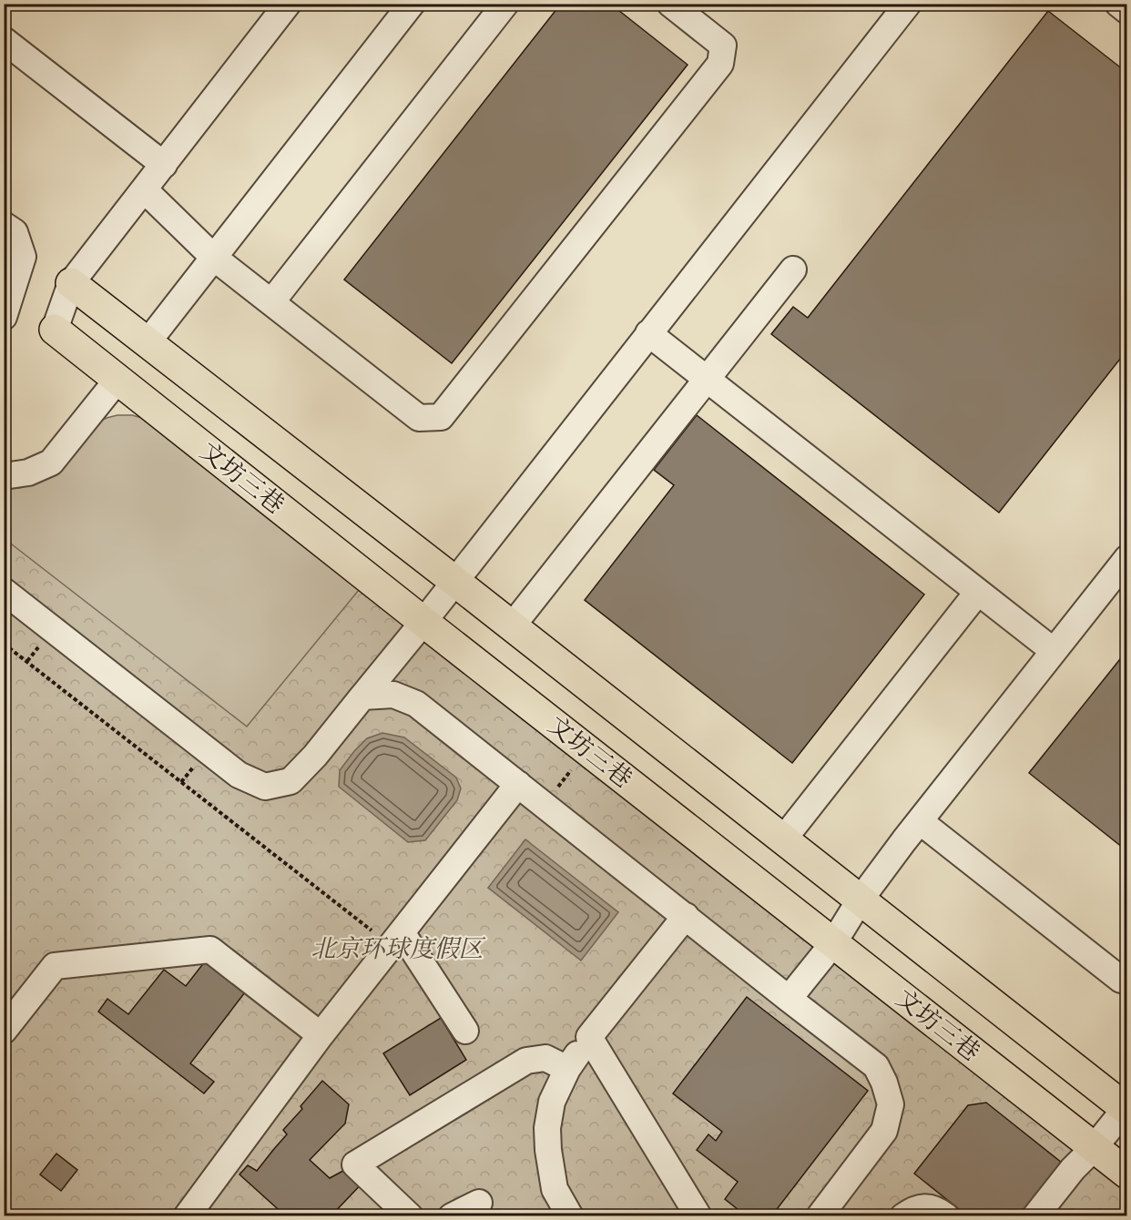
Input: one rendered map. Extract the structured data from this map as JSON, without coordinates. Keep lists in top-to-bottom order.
{
  "streets": {
    "main road": ["文坊三巷"]
  },
  "parks": ["北京环球度假区"]
}
